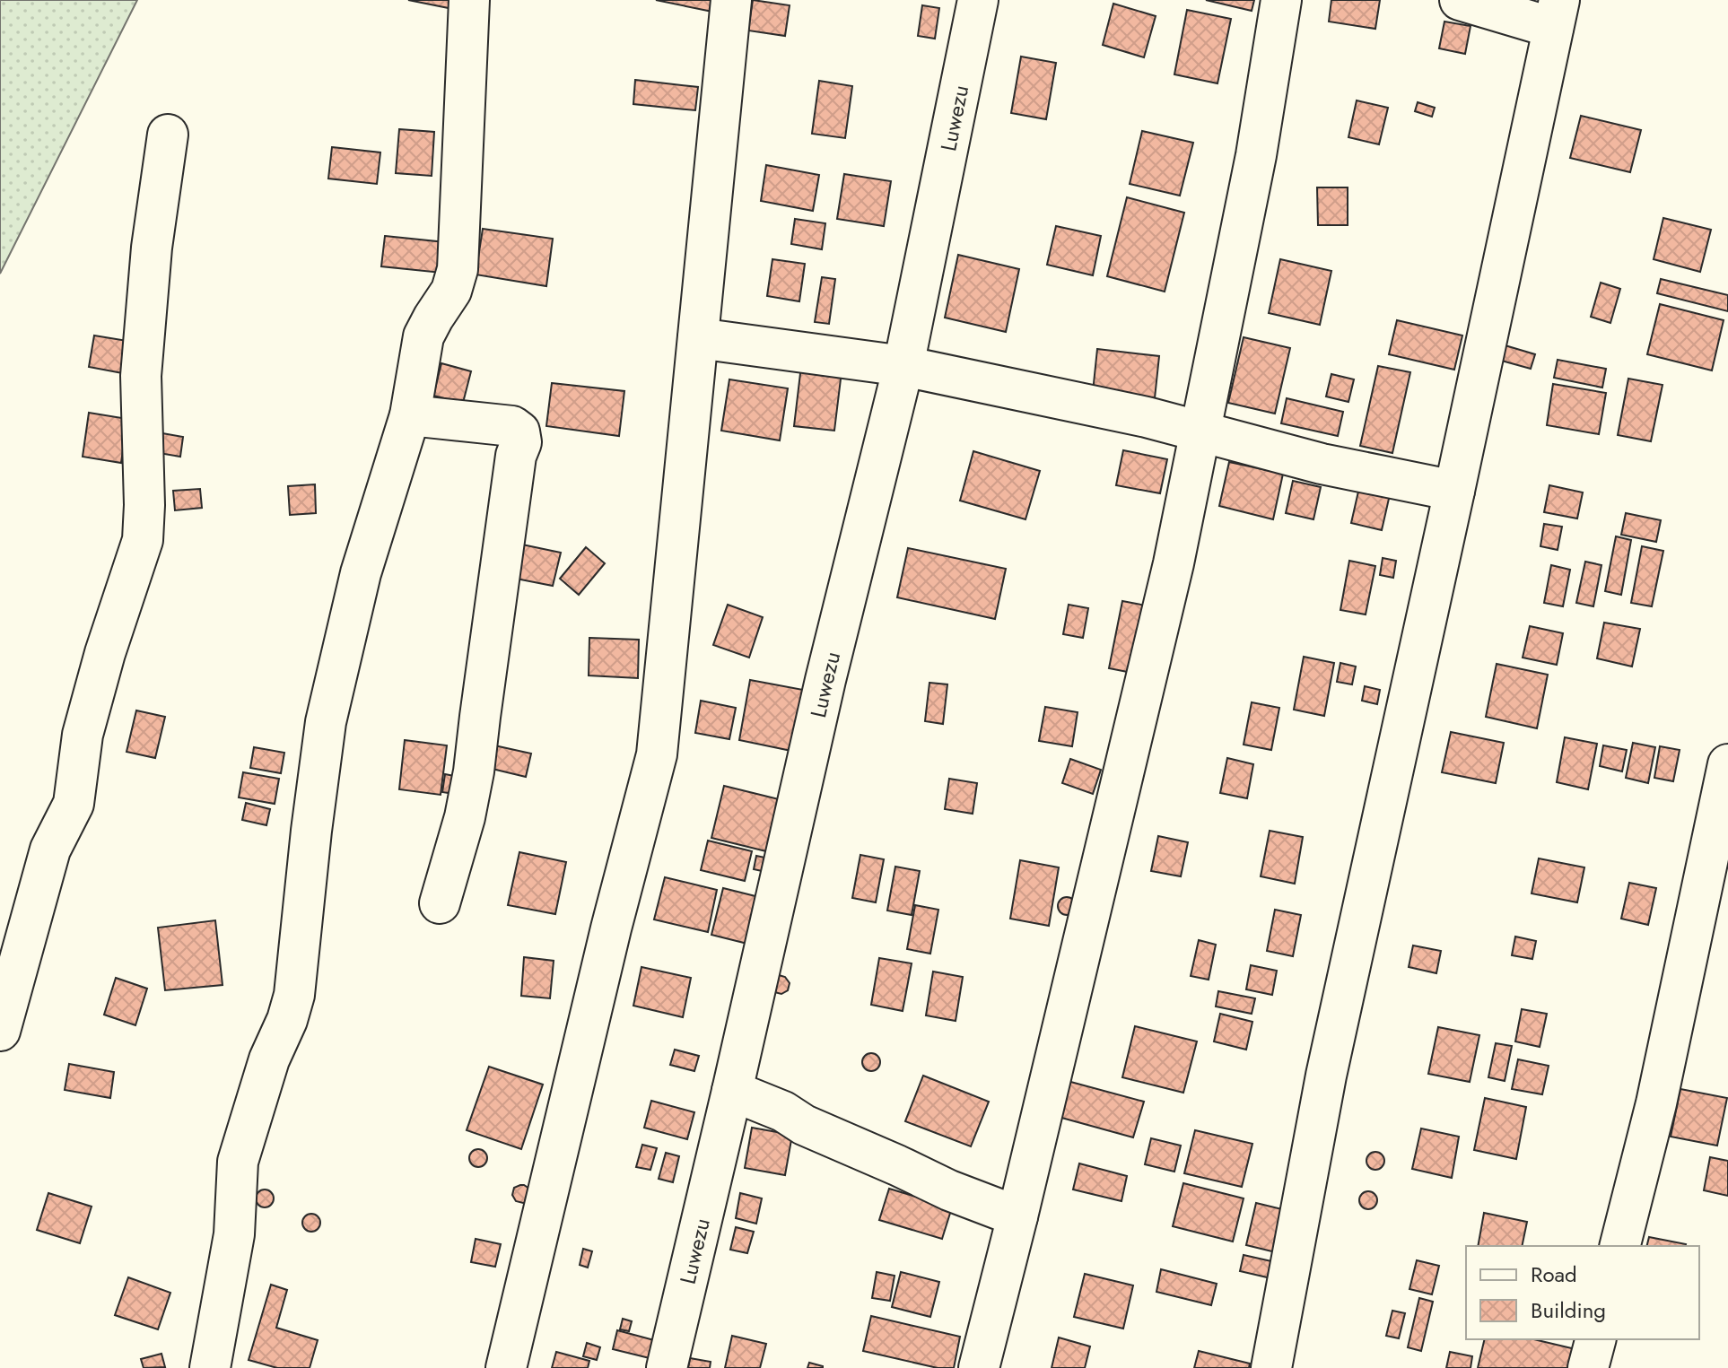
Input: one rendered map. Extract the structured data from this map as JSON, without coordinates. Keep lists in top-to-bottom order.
{
  "streets": {
    "street": ["Luwezu"]
  },
  "legend": ["Road", "Building"]
}
